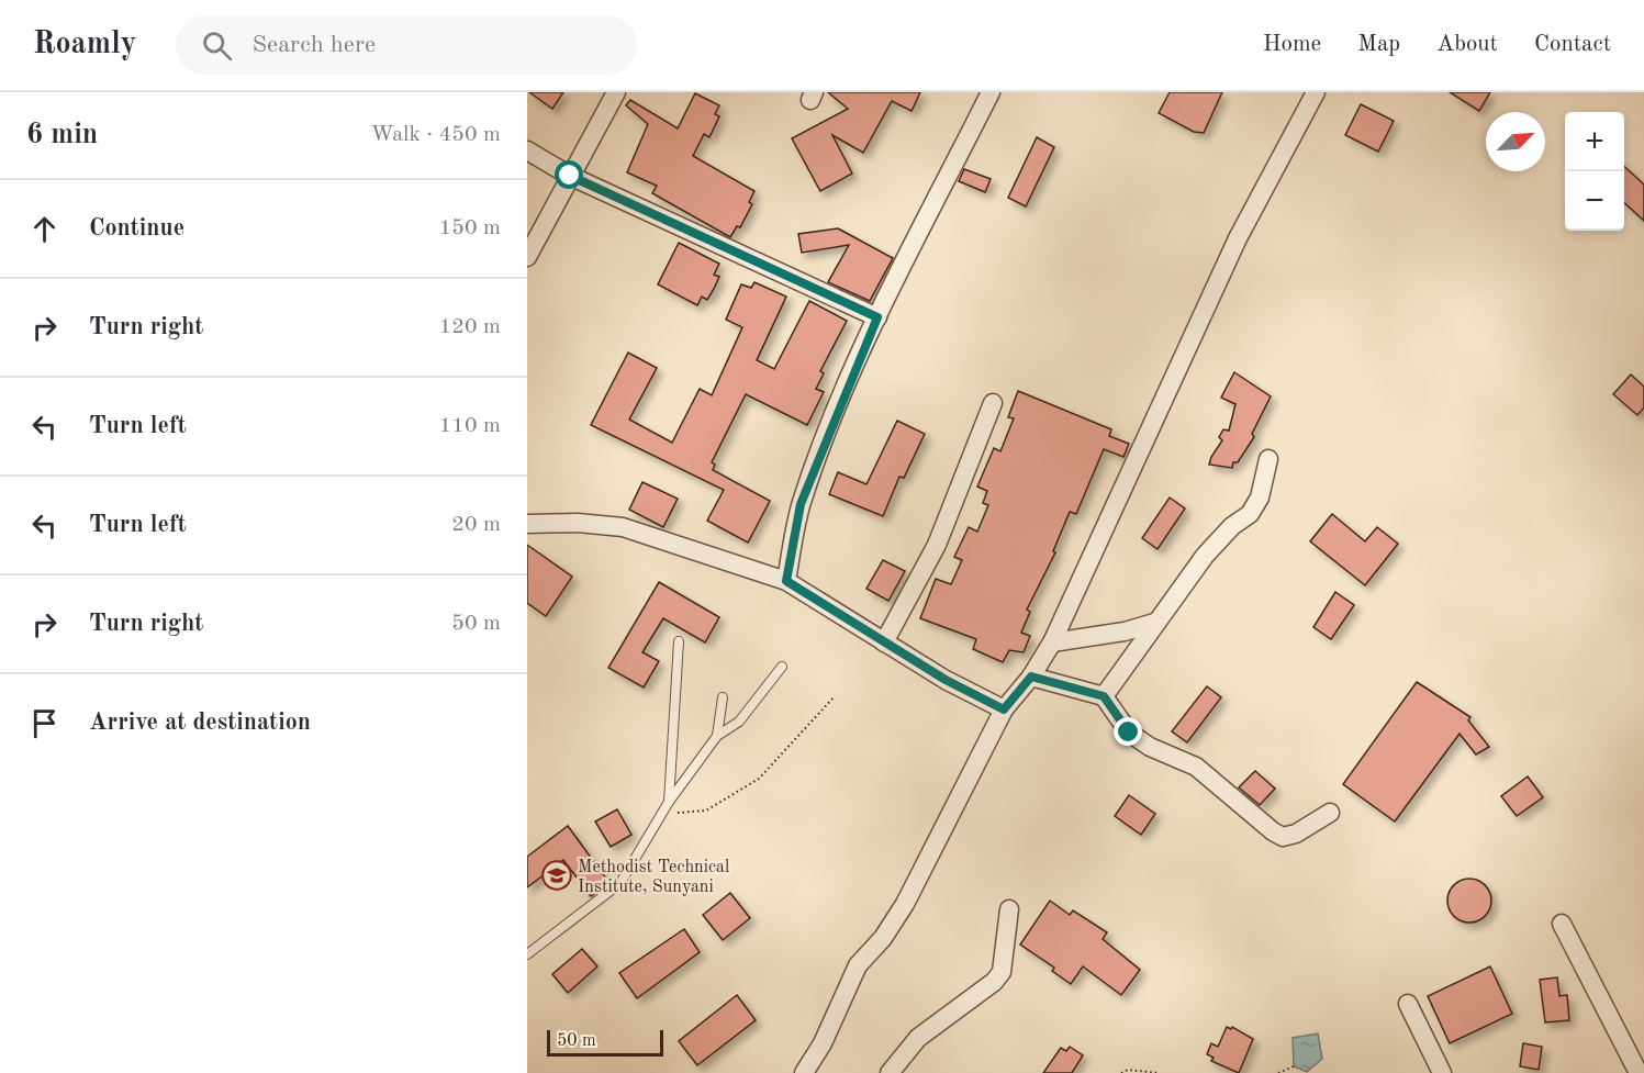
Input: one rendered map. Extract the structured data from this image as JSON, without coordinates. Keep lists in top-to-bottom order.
{
  "places": {
    "school or university": ["Methodist Technical Institute, Sunyani"]
  },
  "scale_bar": "50 m",
  "north": "top right",
  "page": {
    "header": "Roamly",
    "search": "Search here",
    "nav": [
      "Home",
      "Map",
      "About",
      "Contact"
    ],
    "heading": ["6 min", "Walk · 450 m"],
    "map_buttons": ["+", "−"],
    "list": [
      ["Continue", "150 m"],
      ["Turn right", "120 m"],
      ["Turn left", "110 m"],
      ["Turn left", "20 m"],
      ["Turn right", "50 m"],
      "Arrive at destination"
    ],
    "scale": "50 m"
  }
}
